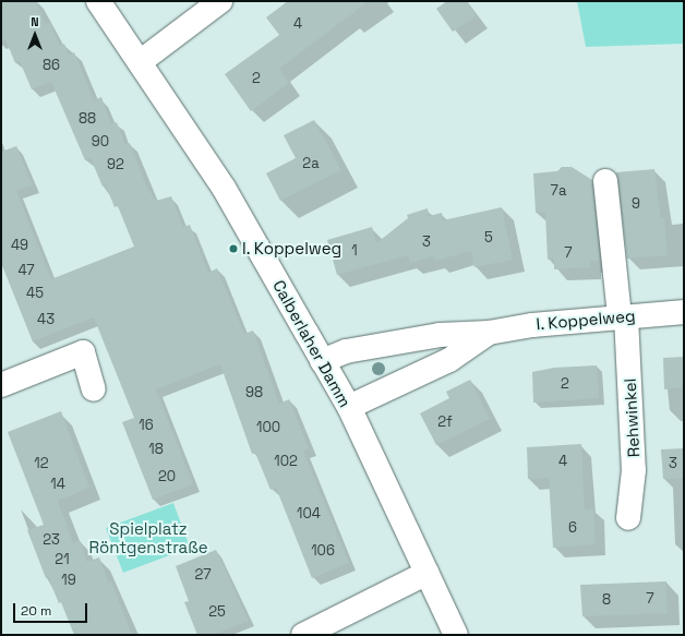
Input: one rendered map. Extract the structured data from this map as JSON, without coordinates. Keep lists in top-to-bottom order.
{
  "streets": {
    "street": ["I. Koppelweg", "Calberlaher Damm", "Rehwinkel"]
  },
  "crossings": [
    ["I. Koppelweg", "Calberlaher Damm"],
    ["I. Koppelweg", "Rehwinkel"]
  ],
  "parks": ["Spielplatz Röntgenstraße"],
  "places": ["I. Koppelweg"],
  "house_numbers": [
    "4",
    "86",
    "2",
    "88",
    "90",
    "2a",
    "92",
    "7a",
    "9",
    "5",
    "3",
    "49",
    "1",
    "7",
    "47",
    "45",
    "43",
    "2",
    "98",
    "2f",
    "16",
    "100",
    "18",
    "102",
    "4",
    "12",
    "3",
    "20",
    "14",
    "104",
    "6",
    "23",
    "106",
    "21",
    "27",
    "19",
    "7",
    "8",
    "25"
  ],
  "scale_bar": "20 m",
  "north": "top"
}
